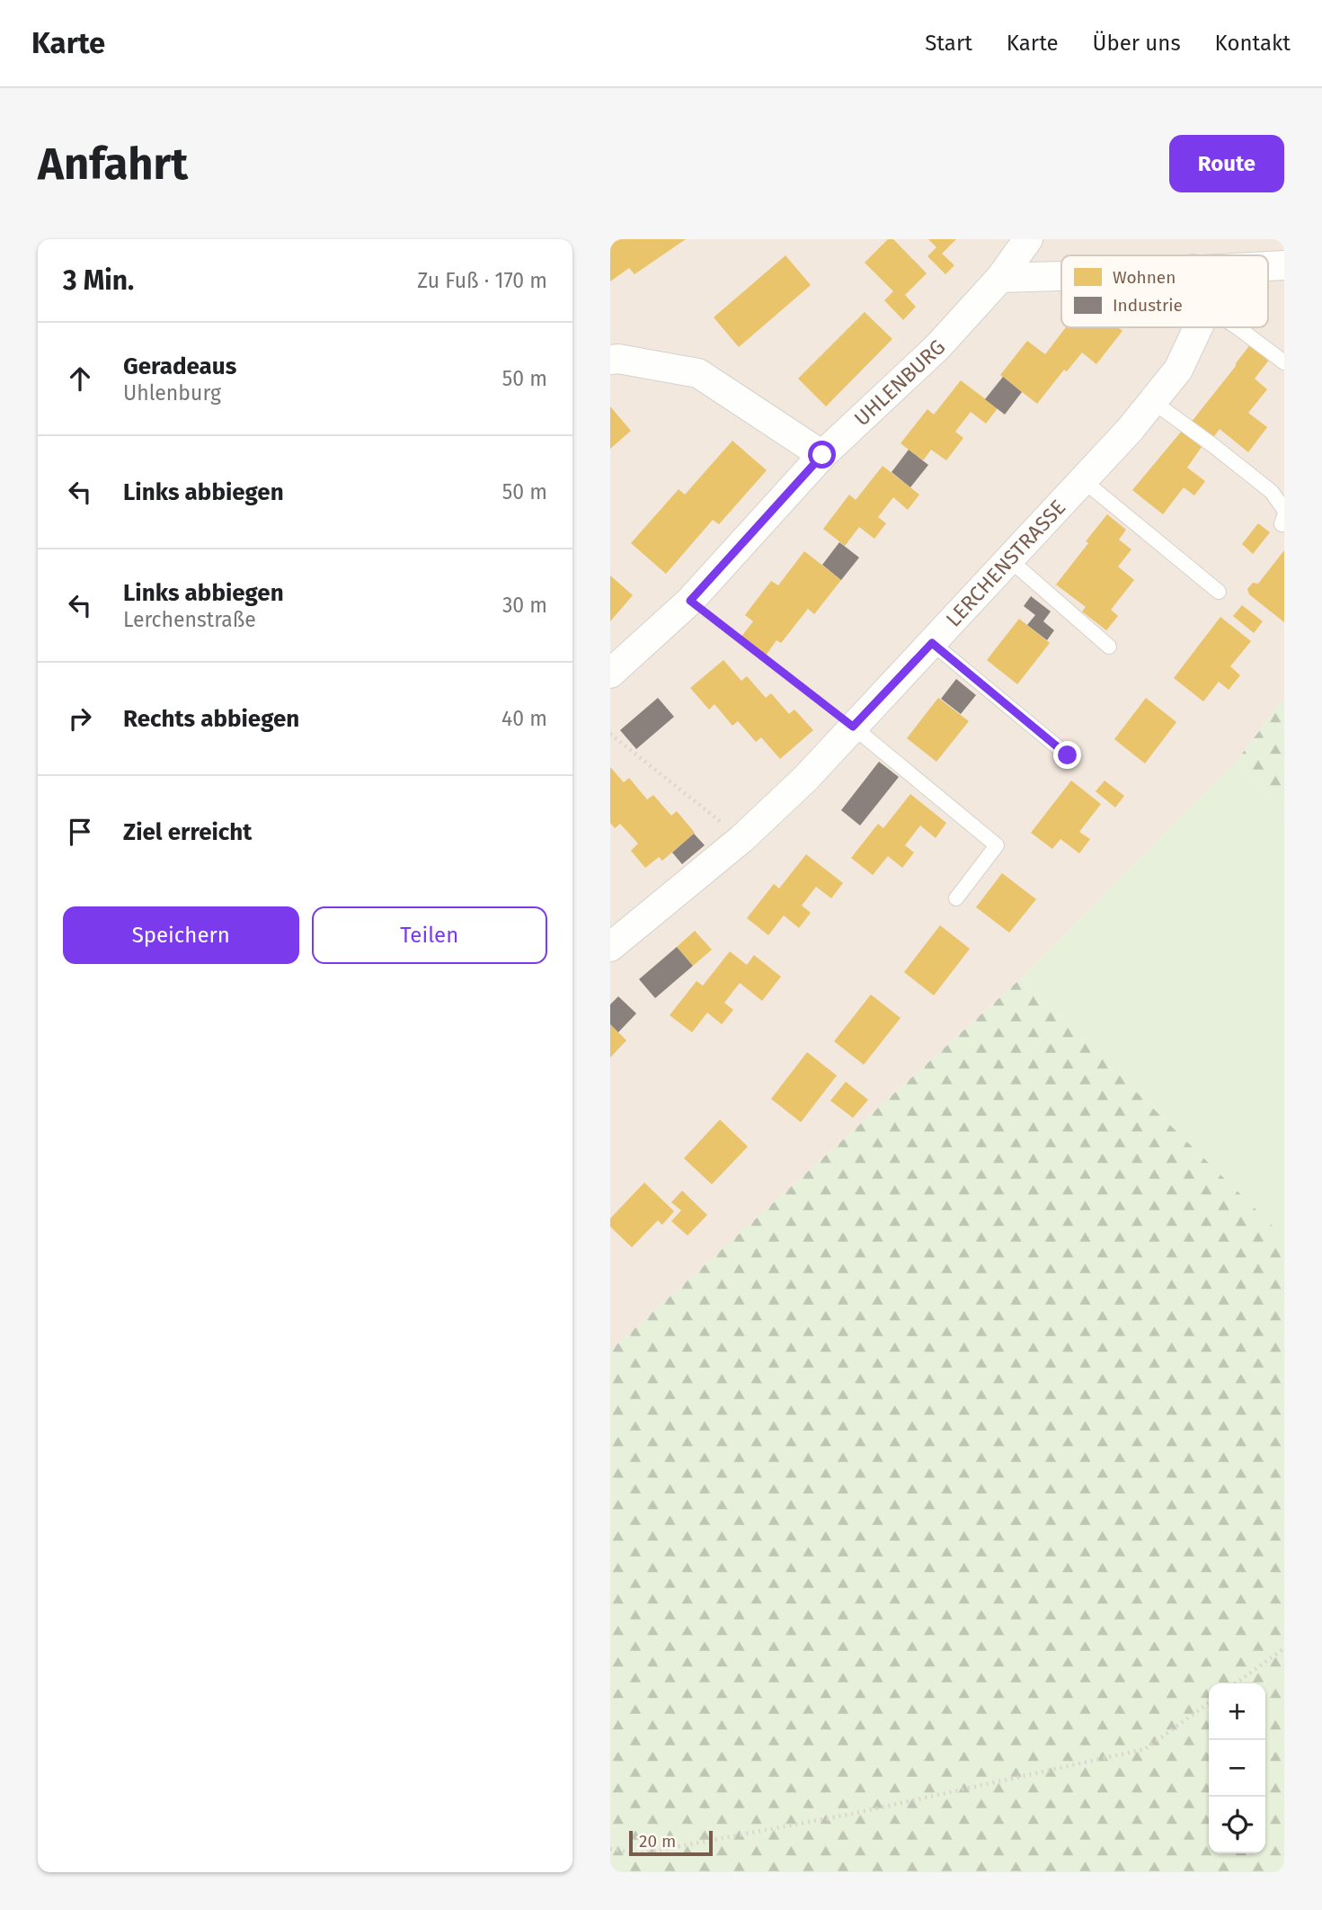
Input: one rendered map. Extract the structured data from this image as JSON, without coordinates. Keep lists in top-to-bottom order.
{
  "streets": {
    "street": ["UHLENBURG", "LERCHENSTRASSE"]
  },
  "legend": ["Wohnen", "Industrie"],
  "scale_bar": "20 m",
  "page": {
    "header": "Karte",
    "nav": [
      "Start",
      "Karte",
      "Über uns",
      "Kontakt"
    ],
    "buttons": [
      "Route",
      ["Speichern", "Teilen"]
    ],
    "title": "Anfahrt",
    "heading": ["3 Min.", "Zu Fuß · 170 m"],
    "list": [
      ["Geradeaus", "Uhlenburg", "50 m"],
      ["Links abbiegen", "50 m"],
      ["Links abbiegen", "Lerchenstraße", "30 m"],
      ["Rechts abbiegen", "40 m"],
      "Ziel erreicht"
    ],
    "map_buttons": ["+", "−"],
    "scale": "20 m"
  }
}
